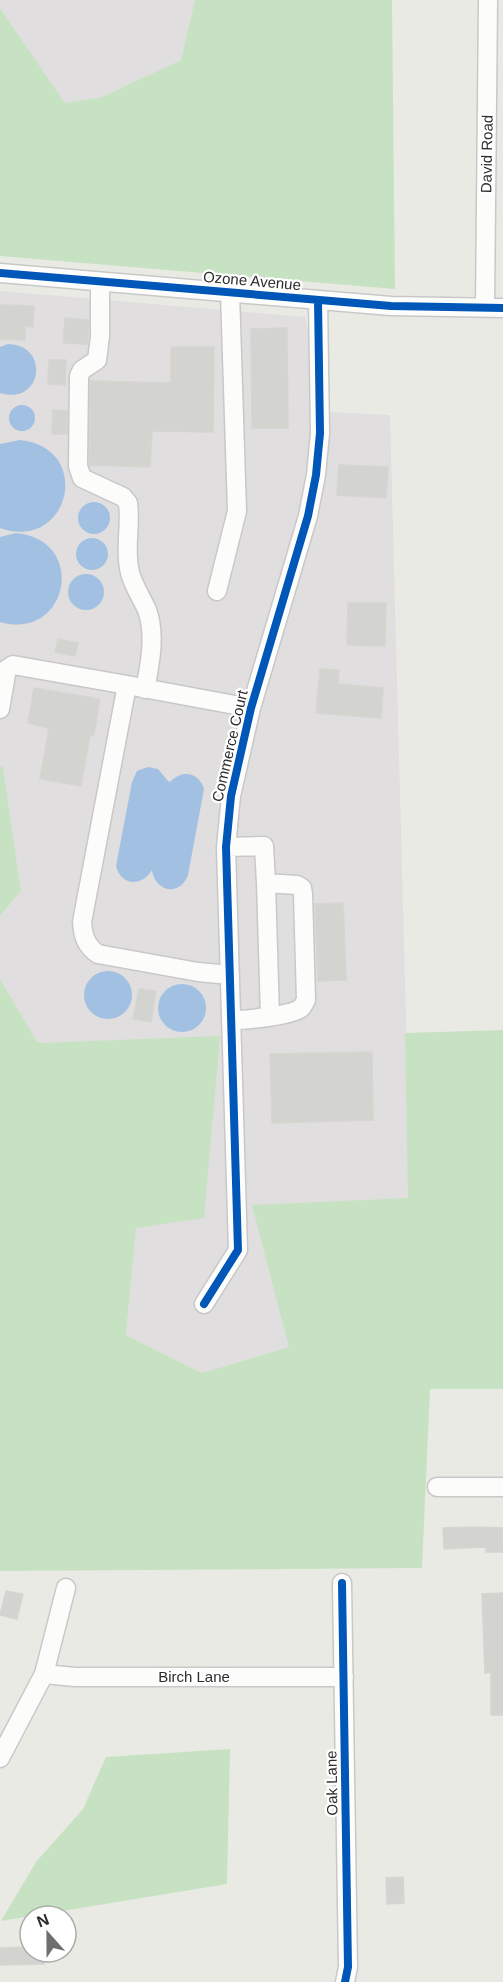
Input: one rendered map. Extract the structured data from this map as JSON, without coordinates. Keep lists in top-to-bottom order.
{
  "streets": {
    "street": [
      "David Road",
      "Ozone Avenue",
      "Commerce Court",
      "Birch Lane",
      "Oak Lane"
    ]
  },
  "crossings": [
    ["David Road", "Ozone Avenue"],
    ["Ozone Avenue", "Commerce Court"],
    ["Birch Lane", "Oak Lane"]
  ],
  "north": "top"
}
